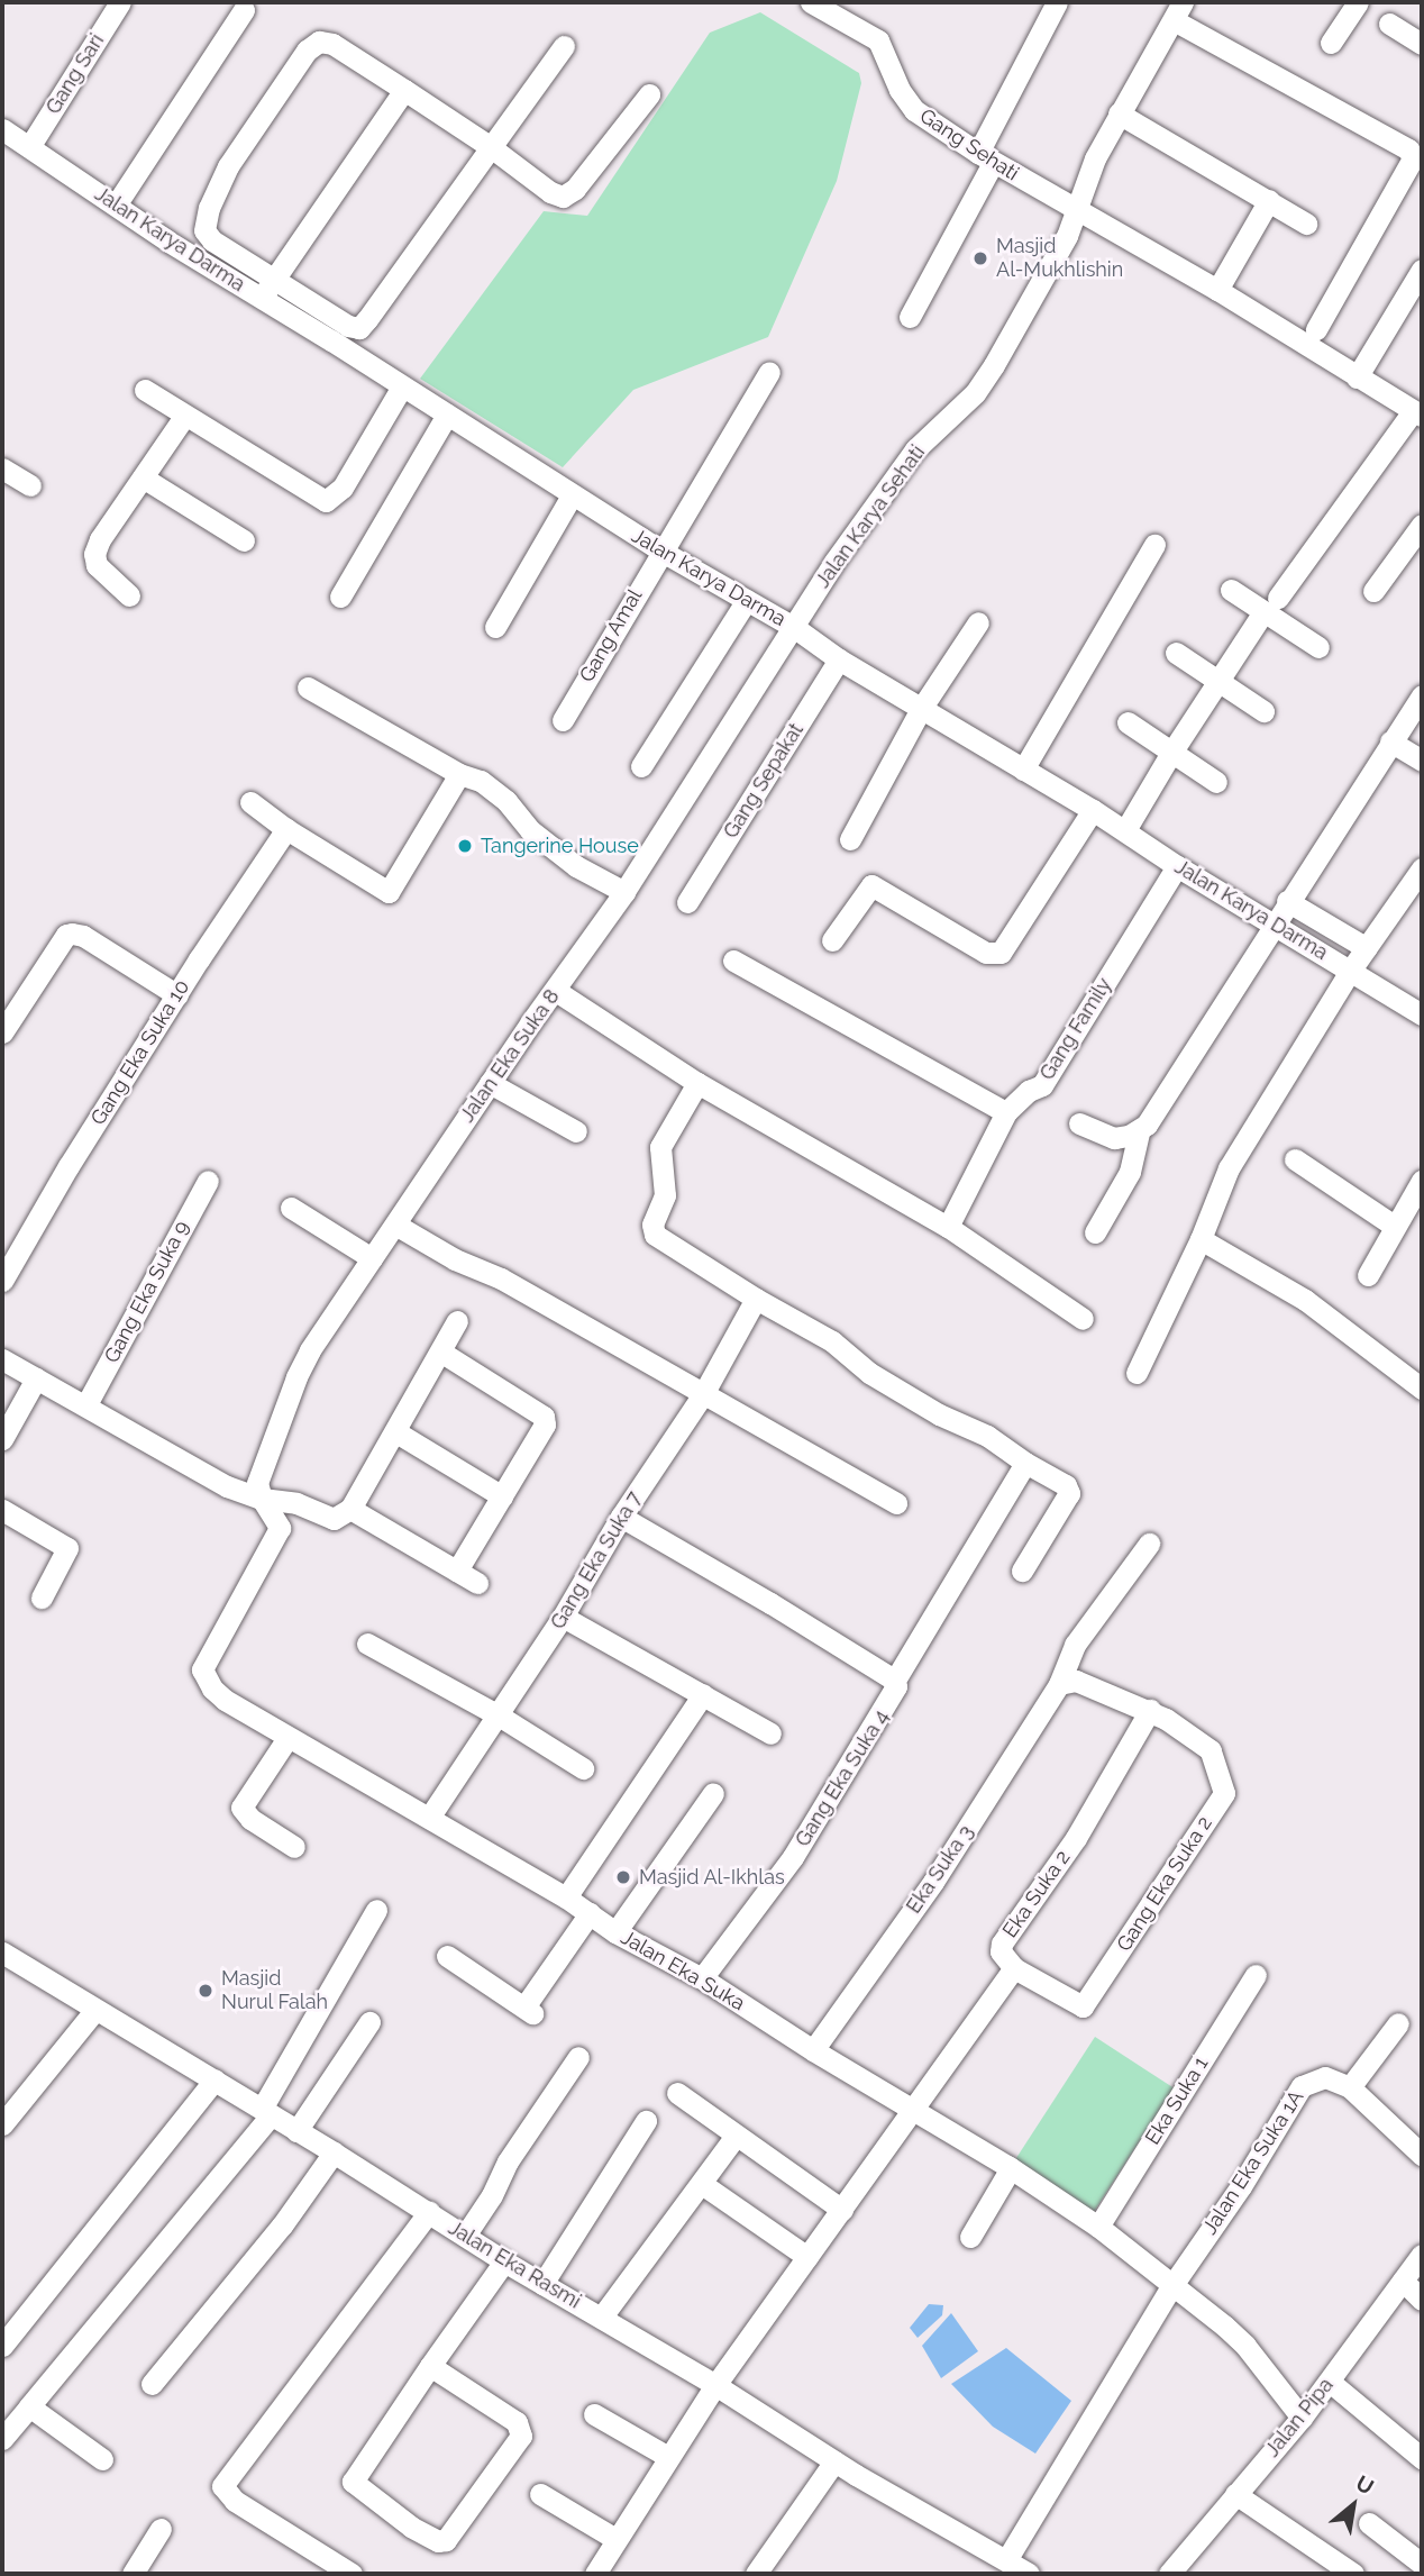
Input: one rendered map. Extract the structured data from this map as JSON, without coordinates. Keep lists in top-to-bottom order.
{
  "streets": {
    "street": [
      "Gang Sari",
      "Gang Sehati",
      "Jalan Karya Darma",
      "Jalan Karya Sehati",
      "Gang Amal",
      "Gang Sepakat",
      "Gang Family",
      "Gang Eka Suka 10",
      "Jalan Eka Suka 8",
      "Gang Eka Suka 9",
      "Gang Eka Suka 7",
      "Gang Eka Suka 4",
      "Eka Suka 3",
      "Gang Eka Suka 2",
      "Eka Suka 2",
      "Jalan Eka Suka",
      "Eka Suka 1",
      "Jalan Eka Suka 1A",
      "Jalan Eka Rasmi",
      "Jalan Pipa"
    ]
  },
  "crossings": [
    ["Gang Sari", "Jalan Karya Darma"],
    ["Gang Sehati", "Jalan Karya Sehati"],
    ["Jalan Karya Darma", "Jalan Karya Sehati"],
    ["Jalan Karya Darma", "Gang Amal"],
    ["Jalan Karya Darma", "Gang Sepakat"],
    ["Jalan Karya Darma", "Gang Family"],
    ["Jalan Karya Darma", "Jalan Eka Suka 8"],
    ["Jalan Karya Sehati", "Jalan Eka Suka 8"],
    ["Jalan Eka Suka 8", "Jalan Eka Suka"],
    ["Gang Eka Suka 7", "Jalan Eka Suka"],
    ["Gang Eka Suka 4", "Jalan Eka Suka"],
    ["Eka Suka 3", "Jalan Eka Suka"],
    ["Gang Eka Suka 2", "Eka Suka 2"],
    ["Eka Suka 2", "Jalan Eka Suka"],
    ["Eka Suka 2", "Jalan Eka Rasmi"],
    ["Jalan Eka Suka", "Eka Suka 1"],
    ["Jalan Eka Suka", "Jalan Eka Suka 1A"],
    ["Jalan Eka Suka", "Jalan Pipa"],
    ["Jalan Eka Suka 1A", "Jalan Eka Rasmi"]
  ],
  "places": [
    "Masjid Al-Mukhlishin",
    "Tangerine House",
    "Masjid Al-Ikhlas",
    "Masjid Nurul Falah"
  ],
  "north": "top right"
}
